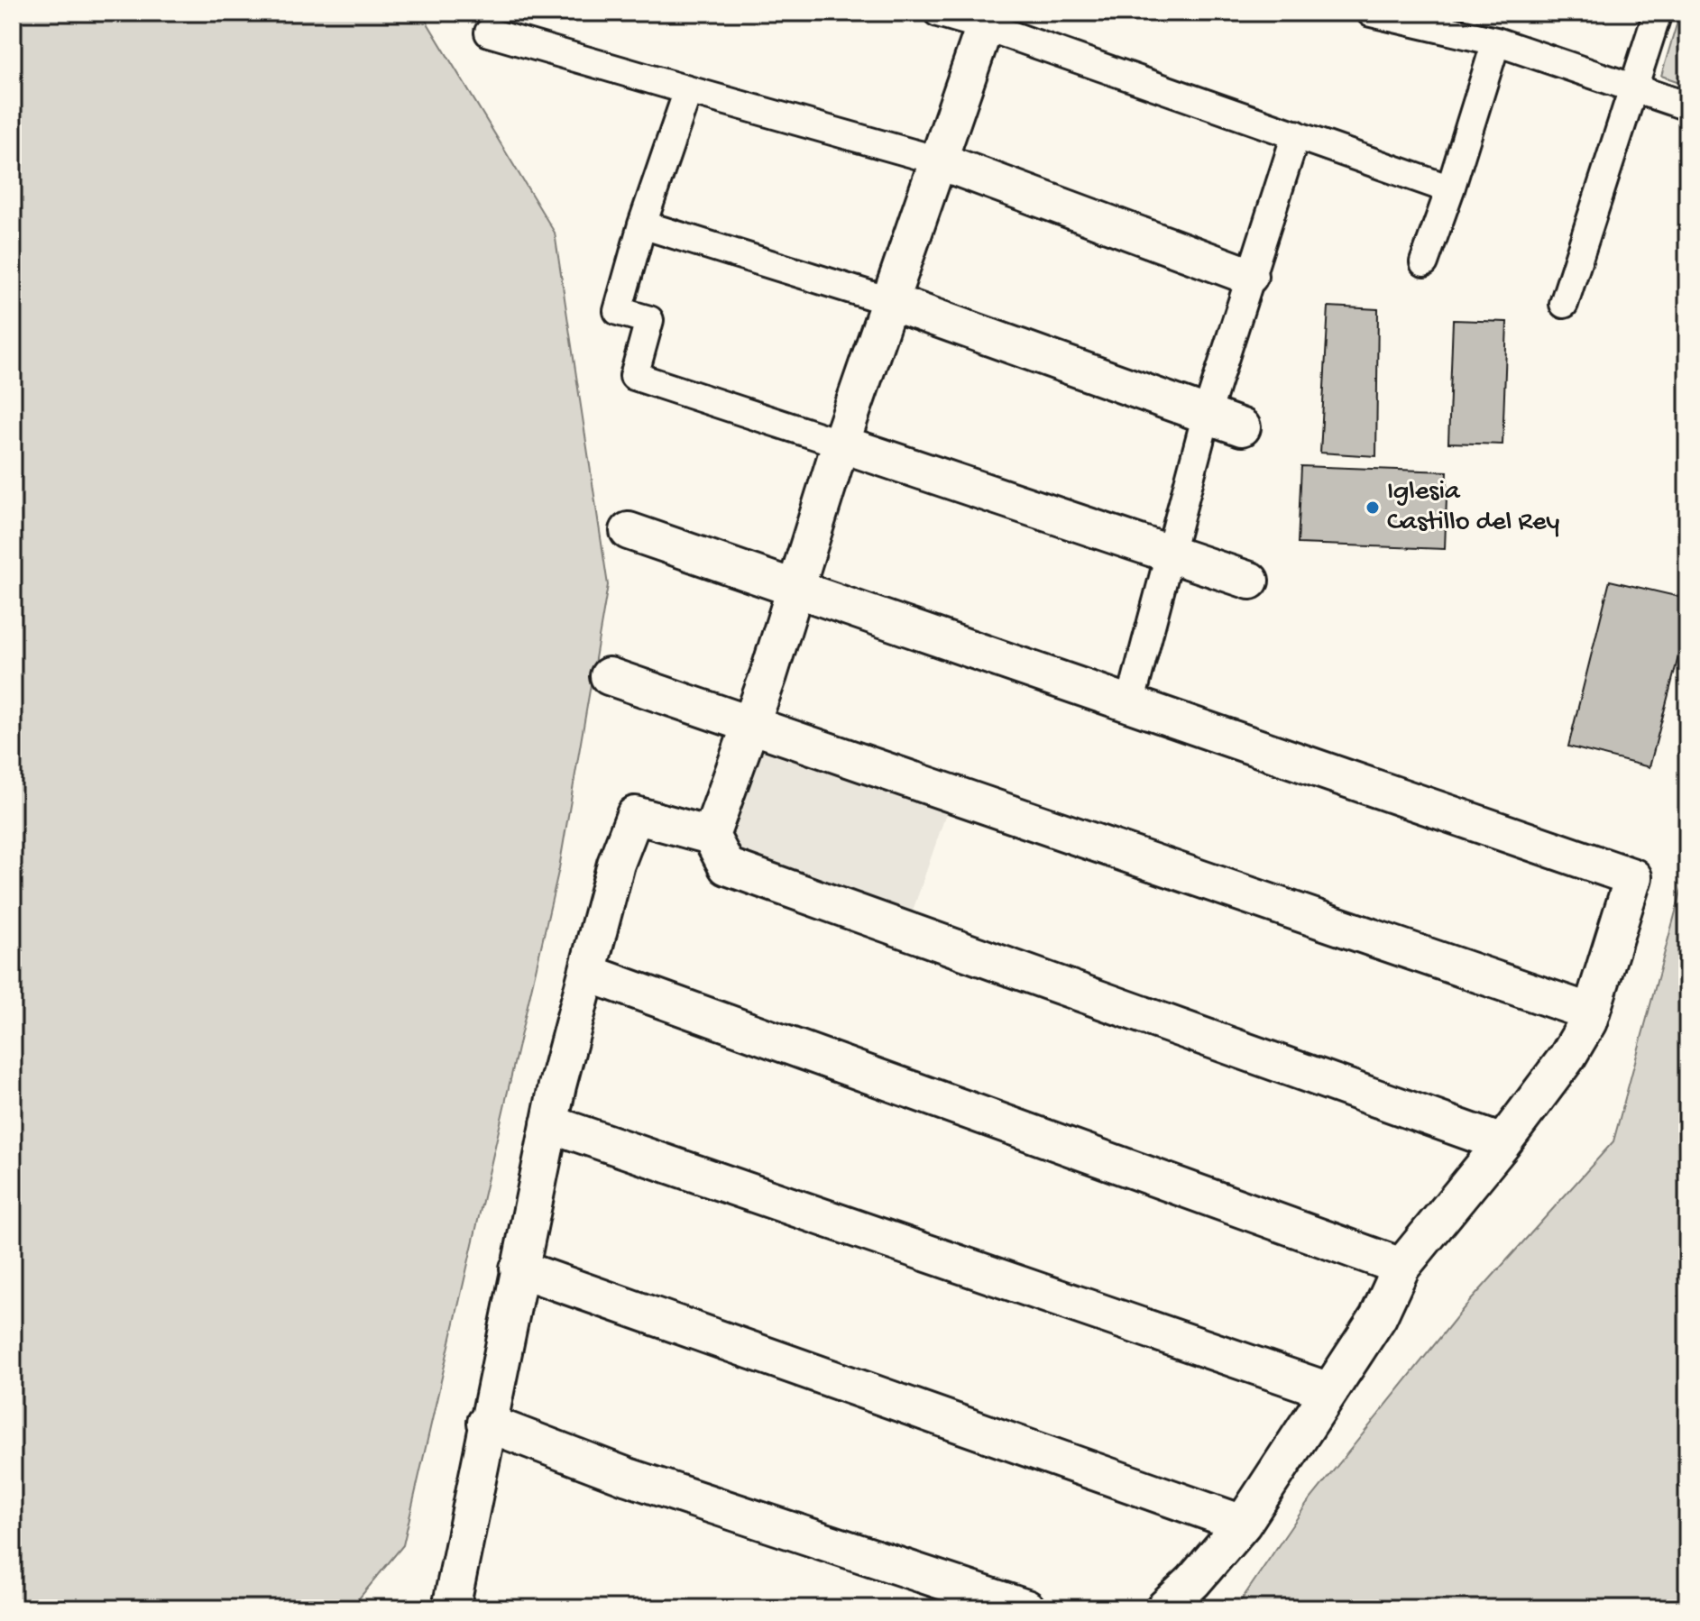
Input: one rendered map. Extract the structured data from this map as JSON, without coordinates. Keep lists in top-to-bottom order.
{
  "places": ["Iglesia Castillo del Rey"]
}
